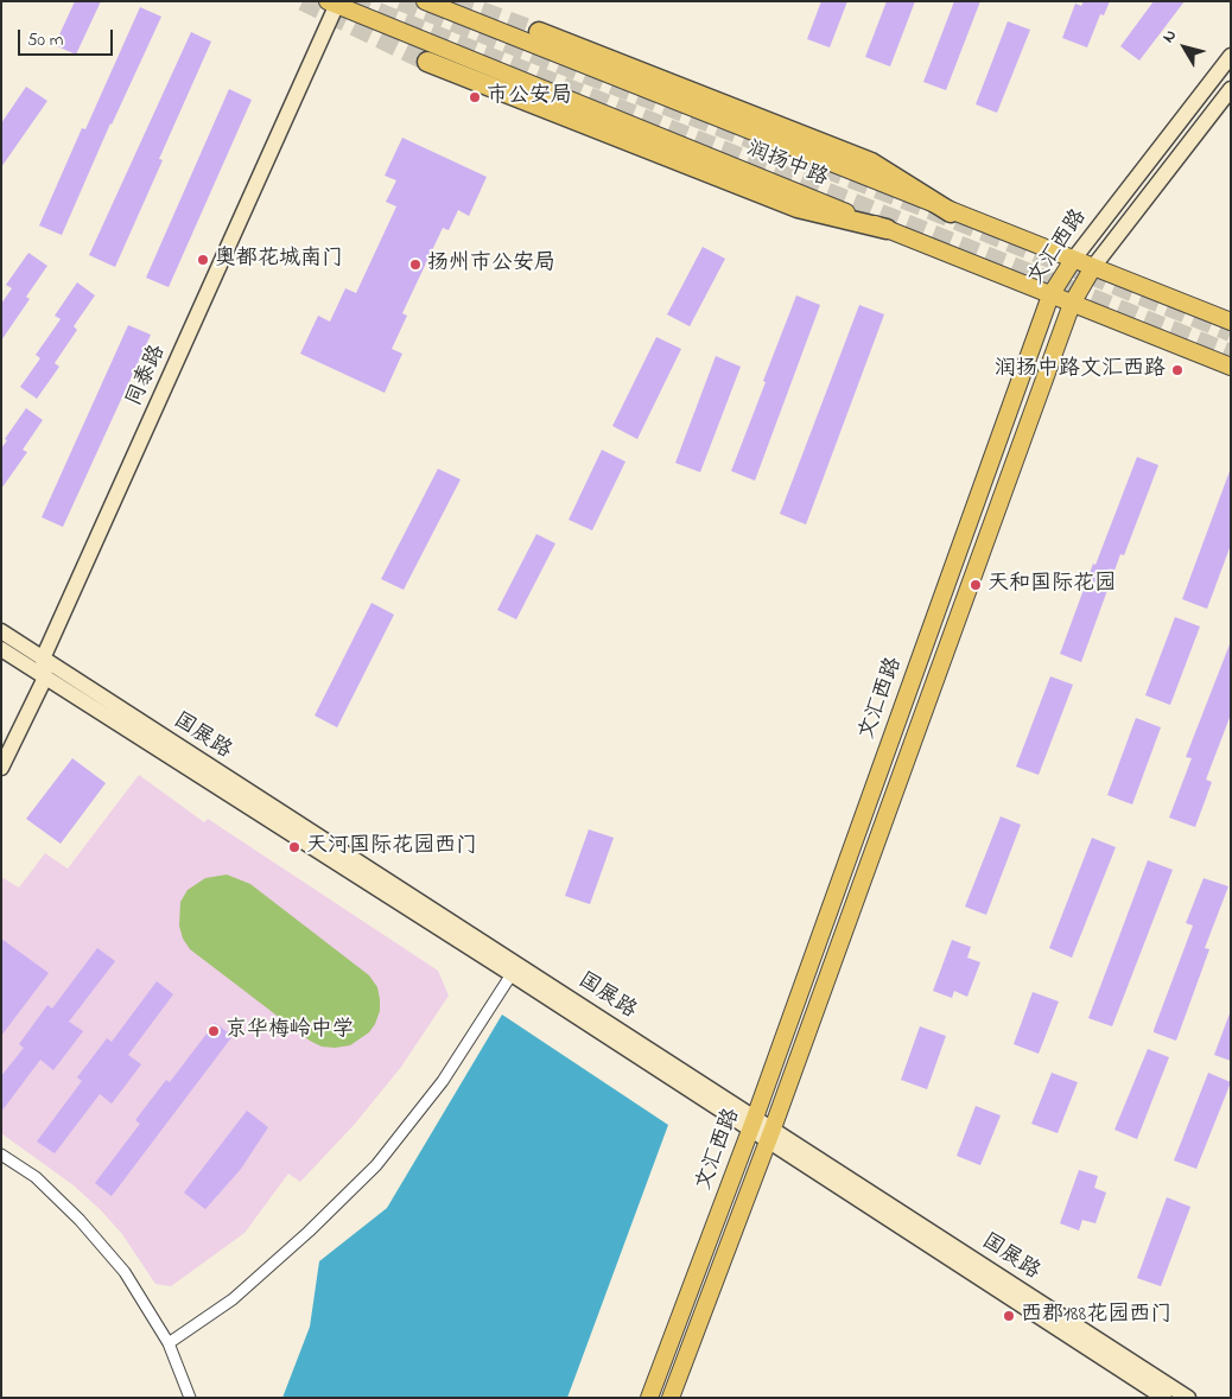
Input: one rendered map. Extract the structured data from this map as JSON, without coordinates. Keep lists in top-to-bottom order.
{
  "streets": {
    "main road": ["润扬中路", "文汇西路"],
    "street": ["同泰路", "国展路"]
  },
  "crossings": [
    ["润扬中路", "文汇西路"],
    ["润扬中路", "同泰路"],
    ["文汇西路", "国展路"],
    ["同泰路", "国展路"]
  ],
  "places": [
    "市公安局",
    "奥都花城南门",
    "扬州市公安局",
    "润扬中路文汇西路",
    "天和国际花园",
    "天河国际花园西门",
    "京华梅岭中学",
    "西郡188花园西门"
  ],
  "scale_bar": "50 m",
  "north": "top left"
}
